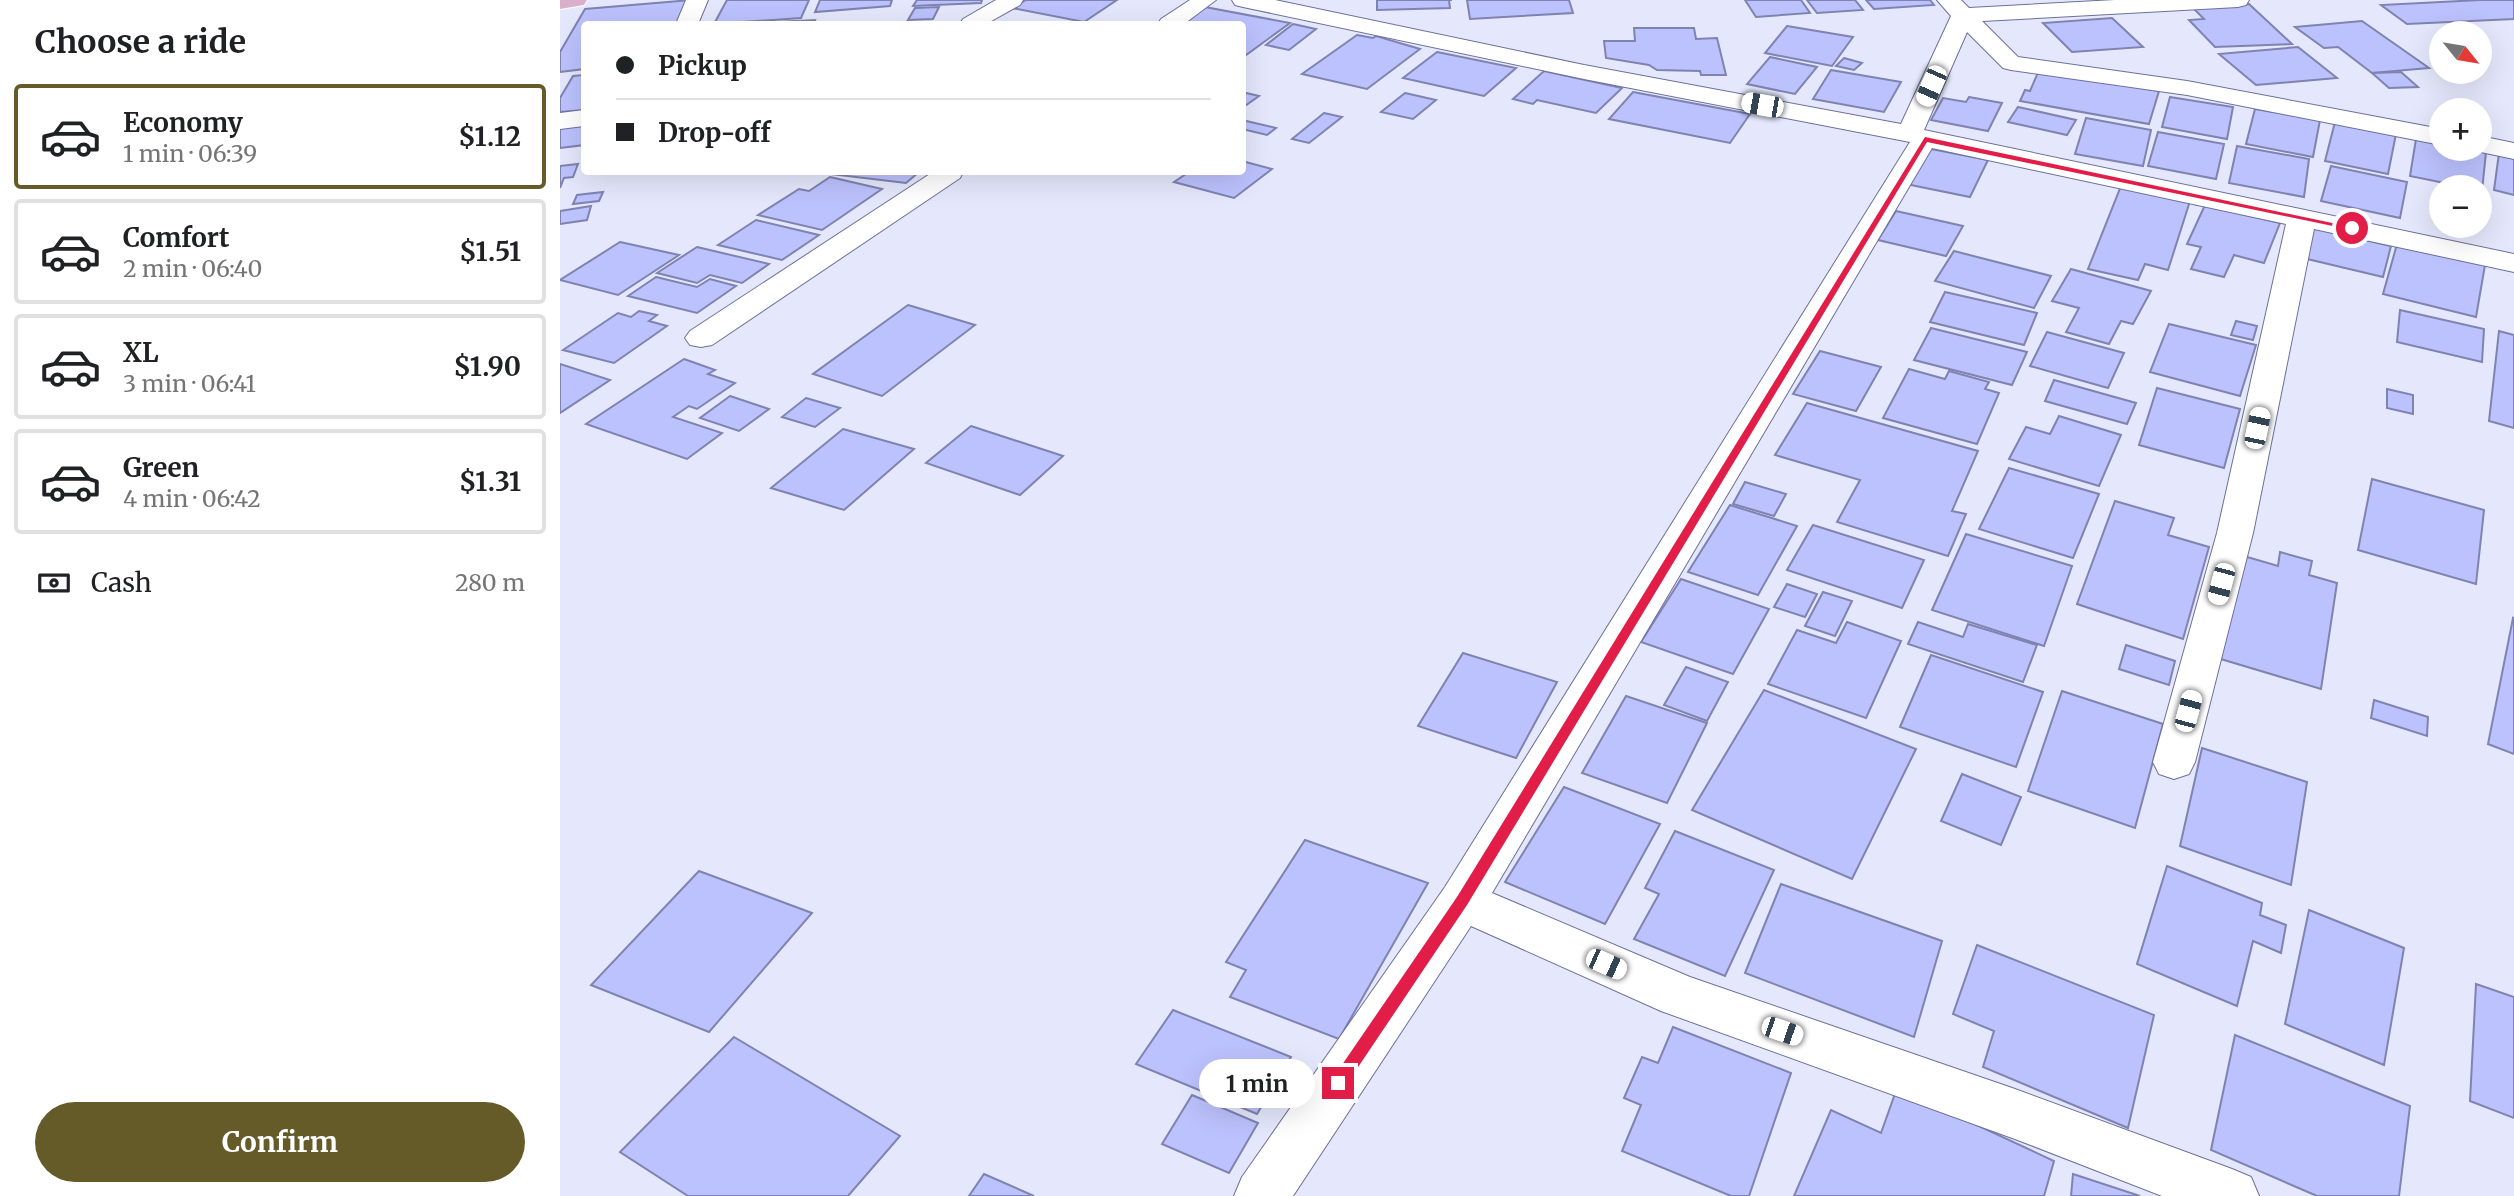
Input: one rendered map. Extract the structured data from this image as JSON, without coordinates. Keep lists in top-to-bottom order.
{
  "north": "bottom right",
  "page": {
    "heading": "Choose a ride",
    "map_buttons": ["+", "−"],
    "banner": ["Pickup", "Drop-off"],
    "list": [
      {
        "name": "Economy",
        "note": "1 min · 06:39",
        "value": "$1.12"
      },
      {
        "name": "Comfort",
        "note": "2 min · 06:40",
        "value": "$1.51"
      },
      {
        "name": "XL",
        "note": "3 min · 06:41",
        "value": "$1.90"
      },
      {
        "name": "Green",
        "note": "4 min · 06:42",
        "value": "$1.31"
      }
    ],
    "pay": ["Cash", "280 m"],
    "bubble": "1 min",
    "buttons": "Confirm"
  }
}
